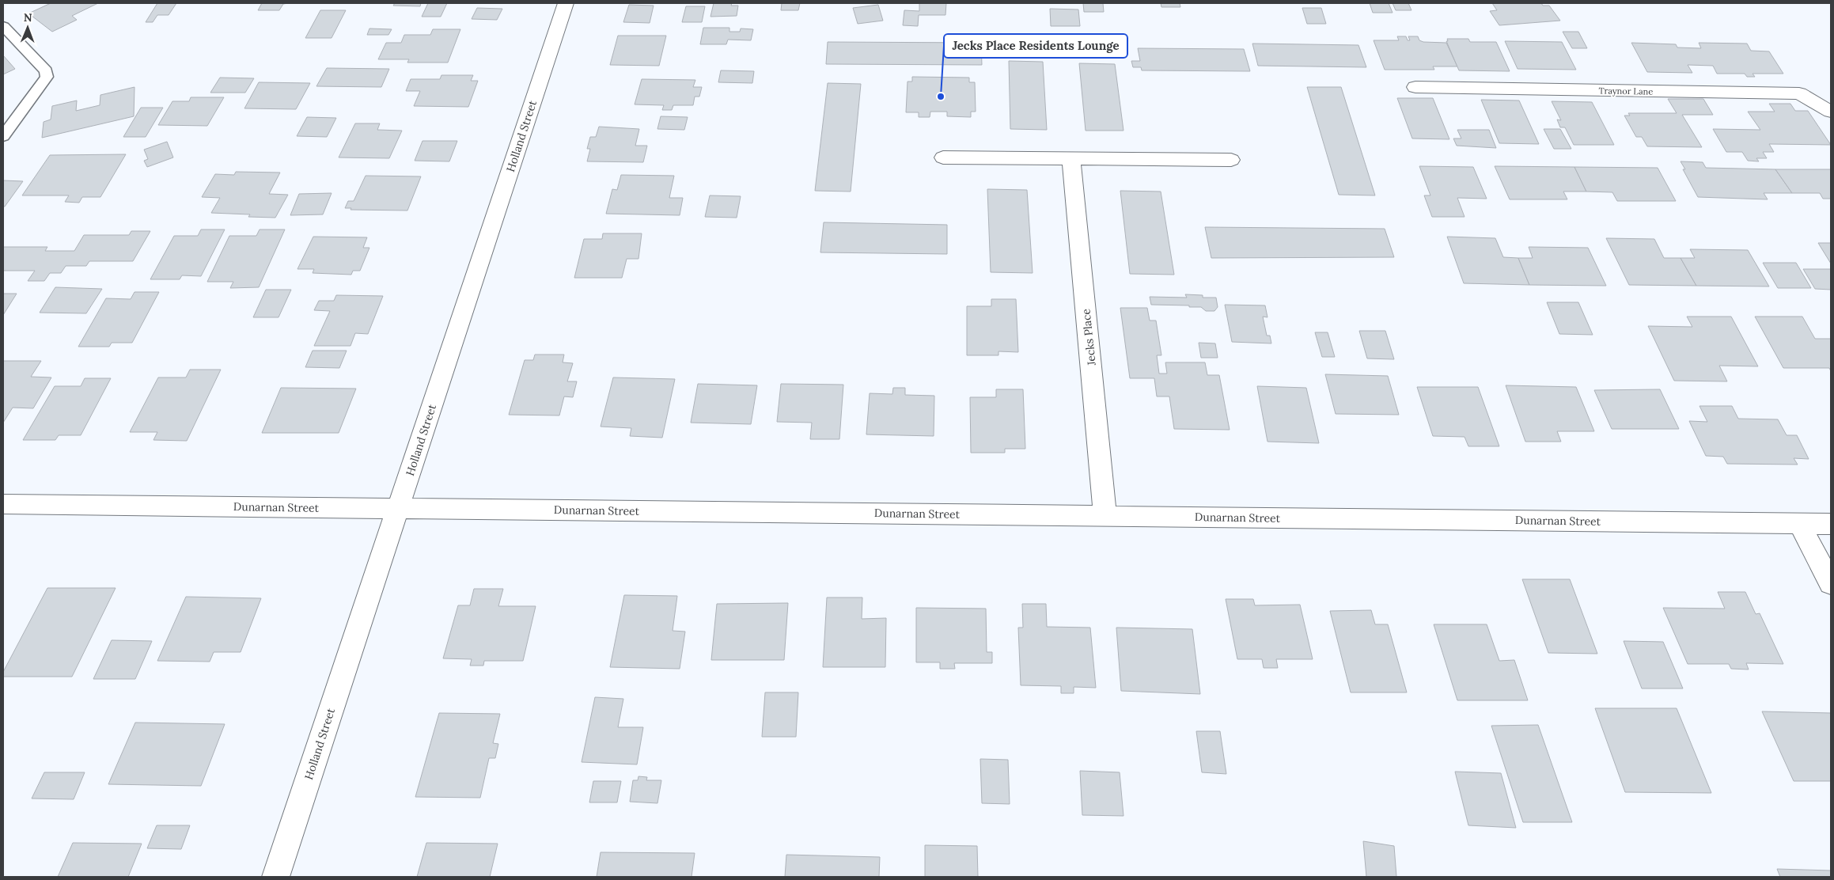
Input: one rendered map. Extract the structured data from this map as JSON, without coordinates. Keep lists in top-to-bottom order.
{
  "streets": {
    "street": [
      "Traynor Lane",
      "Holland Street",
      "Jecks Place",
      "Dunarnan Street"
    ]
  },
  "crossings": [
    ["Holland Street", "Dunarnan Street"],
    ["Jecks Place", "Dunarnan Street"]
  ],
  "places": ["Jecks Place Residents Lounge"],
  "north": "top"
}
